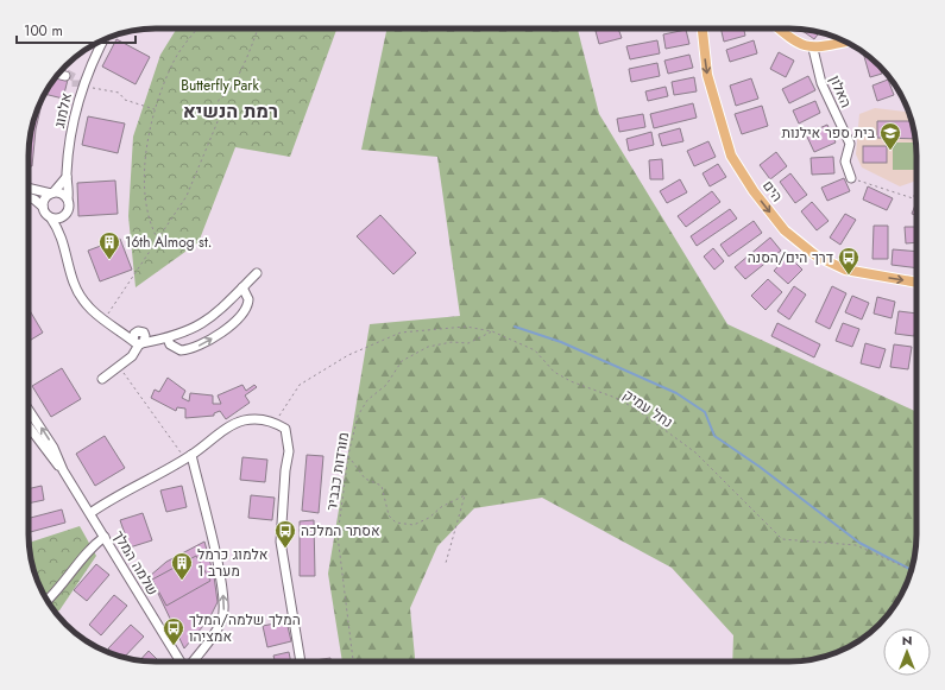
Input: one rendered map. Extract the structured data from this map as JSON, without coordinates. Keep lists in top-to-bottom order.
{
  "streets": {
    "main road": ["הים"],
    "street": ["האלון", "אלמוג", "שלמה המלך"],
    "path": ["נחל עמיק", "מורדות כבביר"]
  },
  "crossings": [
    ["נחל עמיק", "מורדות כבביר"]
  ],
  "one_way": ["הים"],
  "districts": ["רמת הנשיא"],
  "parks": ["Butterfly Park"],
  "places": {
    "school or university": ["בית ספר אילנות"],
    "building": ["16th Almog st.", "אלמוג כרמל מערב 1"],
    "bus stop": ["דרך הים/הסנה", "אסתר המלכה", "המלך שלמה/המלך אמציהו"]
  },
  "scale_bar": "100 m",
  "north": "top"
}
